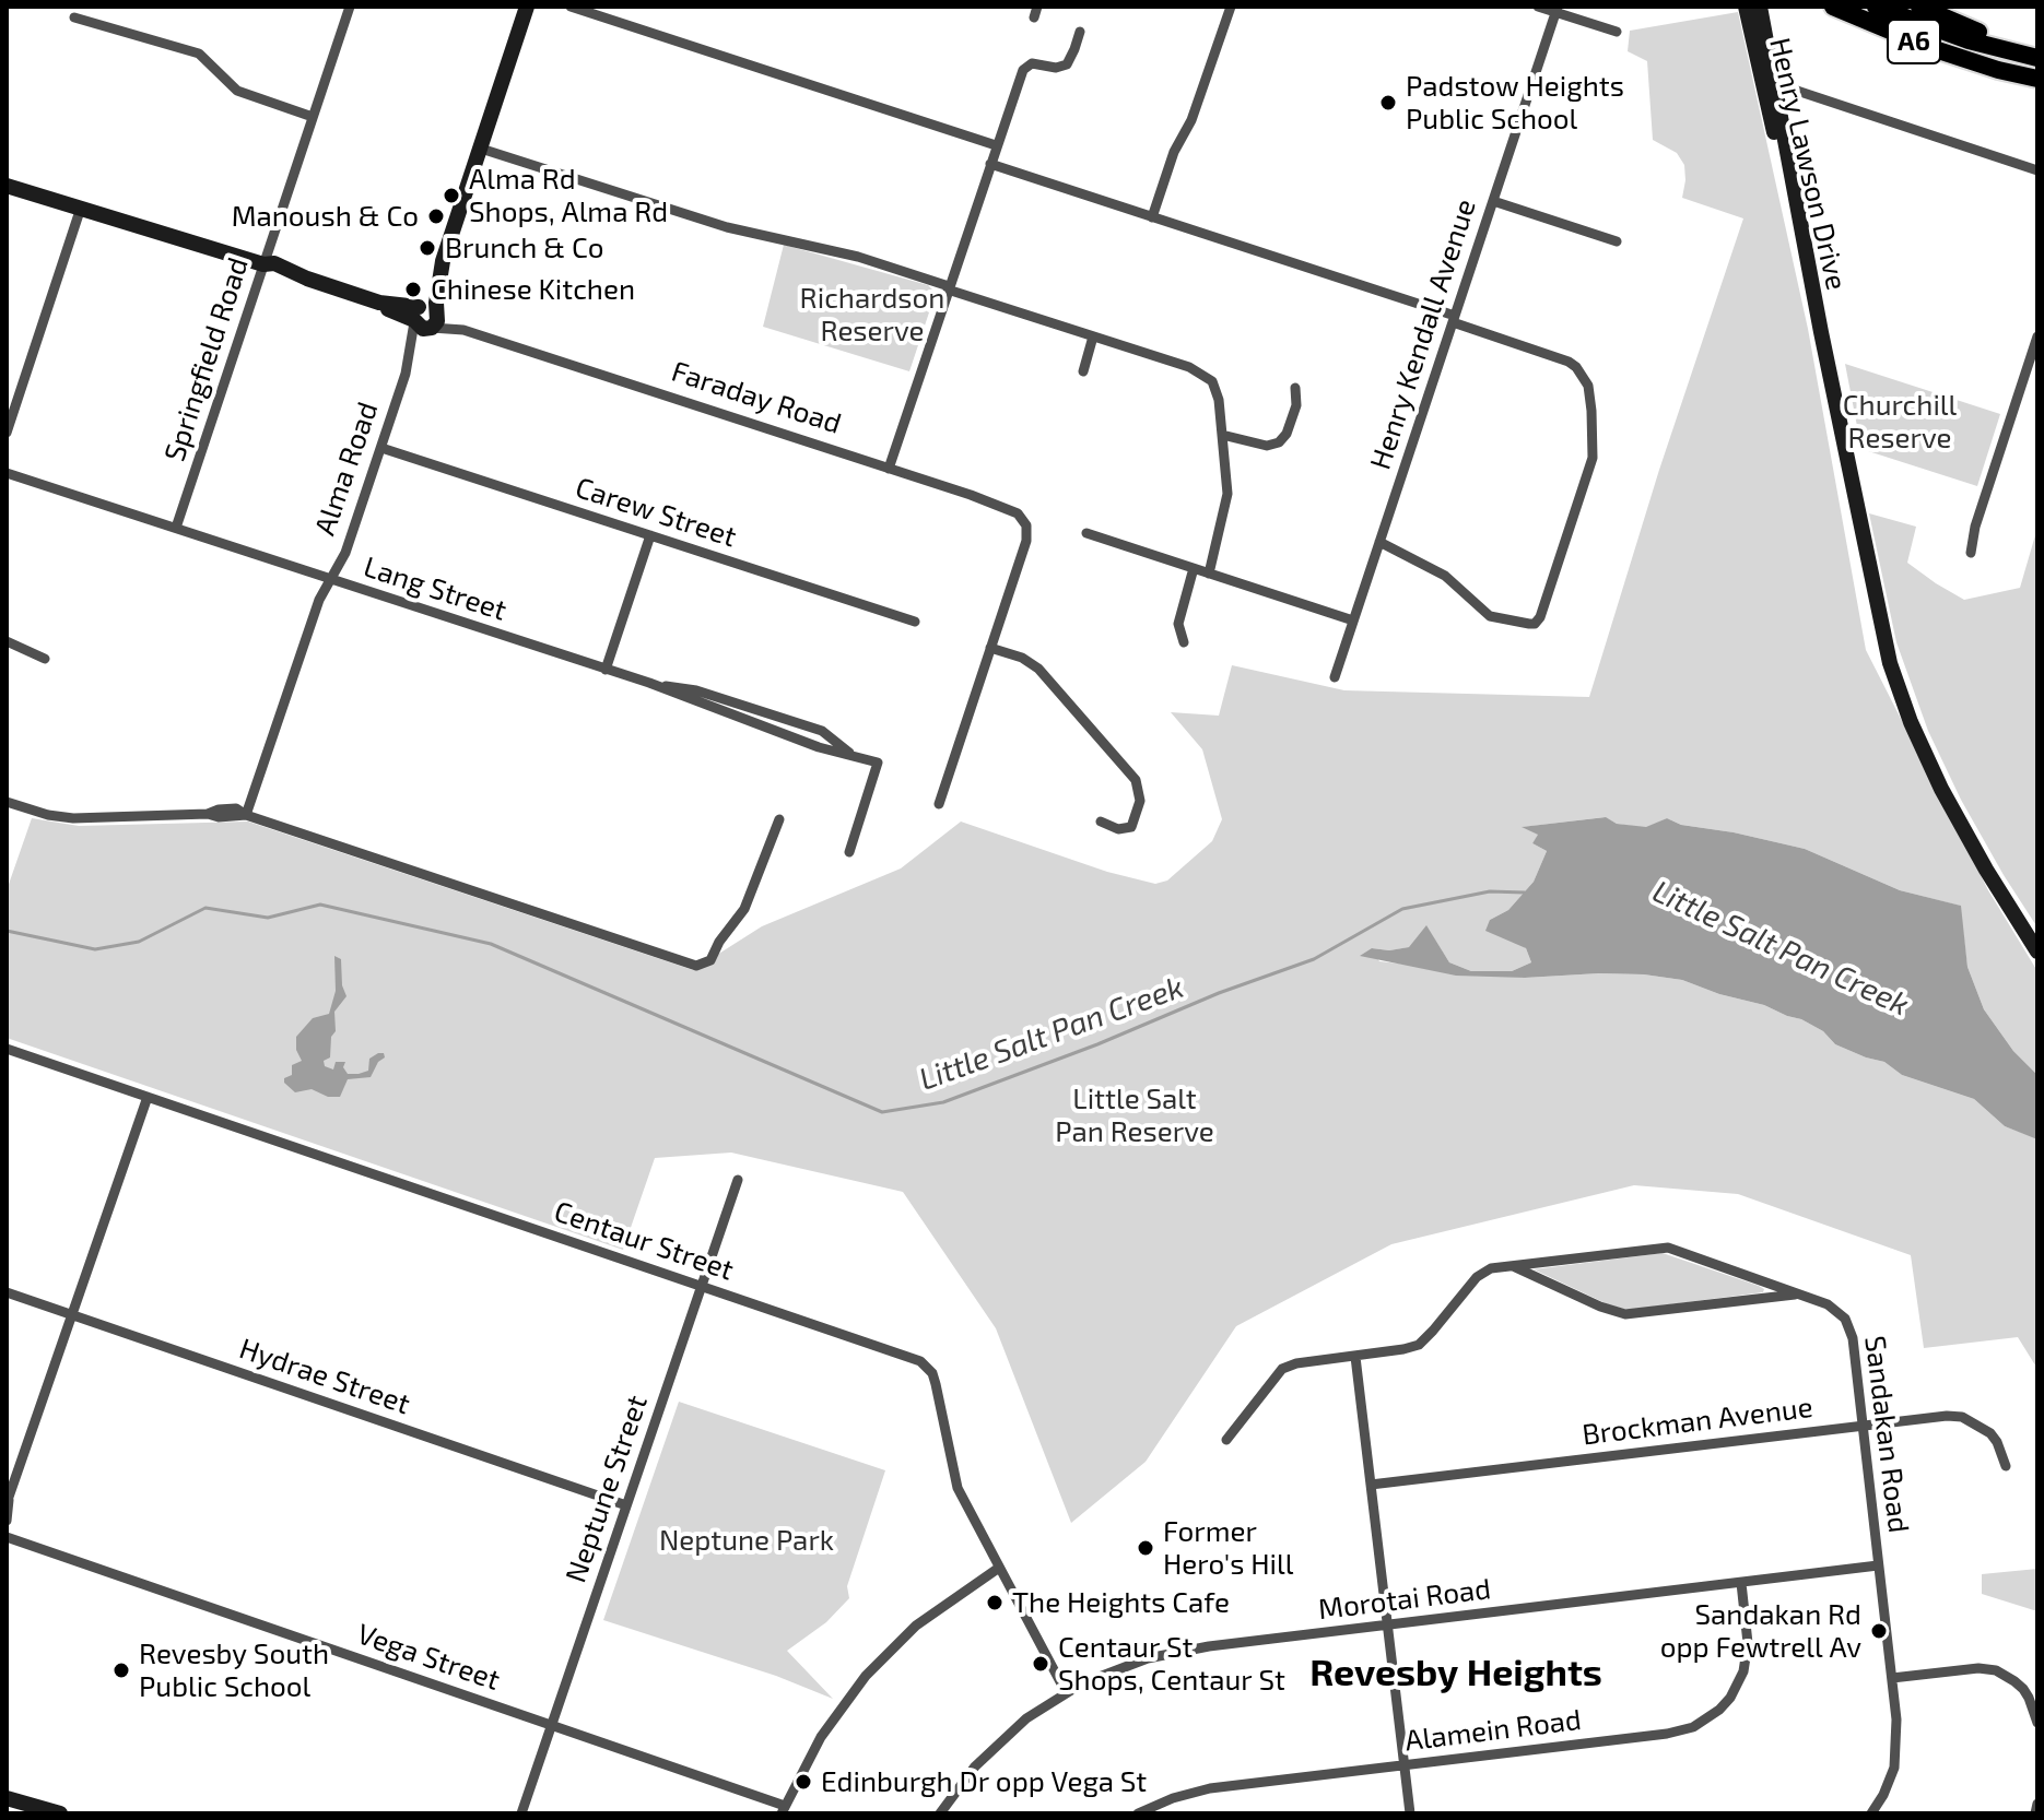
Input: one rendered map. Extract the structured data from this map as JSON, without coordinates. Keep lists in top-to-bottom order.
{
  "streets": {
    "highway": ["A6"],
    "main road": ["Henry Lawson Drive", "Faraday Road", "Alma Road"],
    "street": [
      "Henry Kendall Avenue",
      "Springfield Road",
      "Carew Street",
      "Lang Street",
      "Centaur Street",
      "Hydrae Street",
      "Brockman Avenue",
      "Sandakan Road",
      "Neptune Street",
      "Morotai Road",
      "Vega Street",
      "Alamein Road"
    ]
  },
  "crossings": [
    ["Springfield Road", "Faraday Road"],
    ["Springfield Road", "Lang Street"],
    ["Faraday Road", "Alma Road"],
    ["Alma Road", "Carew Street"],
    ["Alma Road", "Lang Street"],
    ["Centaur Street", "Neptune Street"],
    ["Centaur Street", "Morotai Road"],
    ["Hydrae Street", "Neptune Street"],
    ["Brockman Avenue", "Sandakan Road"],
    ["Sandakan Road", "Morotai Road"],
    ["Neptune Street", "Vega Street"],
    ["Morotai Road", "Alamein Road"]
  ],
  "districts": ["Revesby Heights"],
  "water": ["Little Salt Pan Creek"],
  "parks": [
    "Richardson Reserve",
    "Churchill Reserve",
    "Little Salt Pan Reserve",
    "Neptune Park"
  ],
  "places": [
    "Padstow Heights Public School",
    "Alma Rd Shops, Alma Rd",
    "Manoush & Co",
    "Brunch & Co",
    "Chinese Kitchen",
    "Former Hero's Hill",
    "The Heights Cafe",
    "Sandakan Rd opp Fewtrell Av",
    "Centaur St Shops, Centaur St",
    "Revesby South Public School",
    "Edinburgh Dr opp Vega St"
  ]
}
